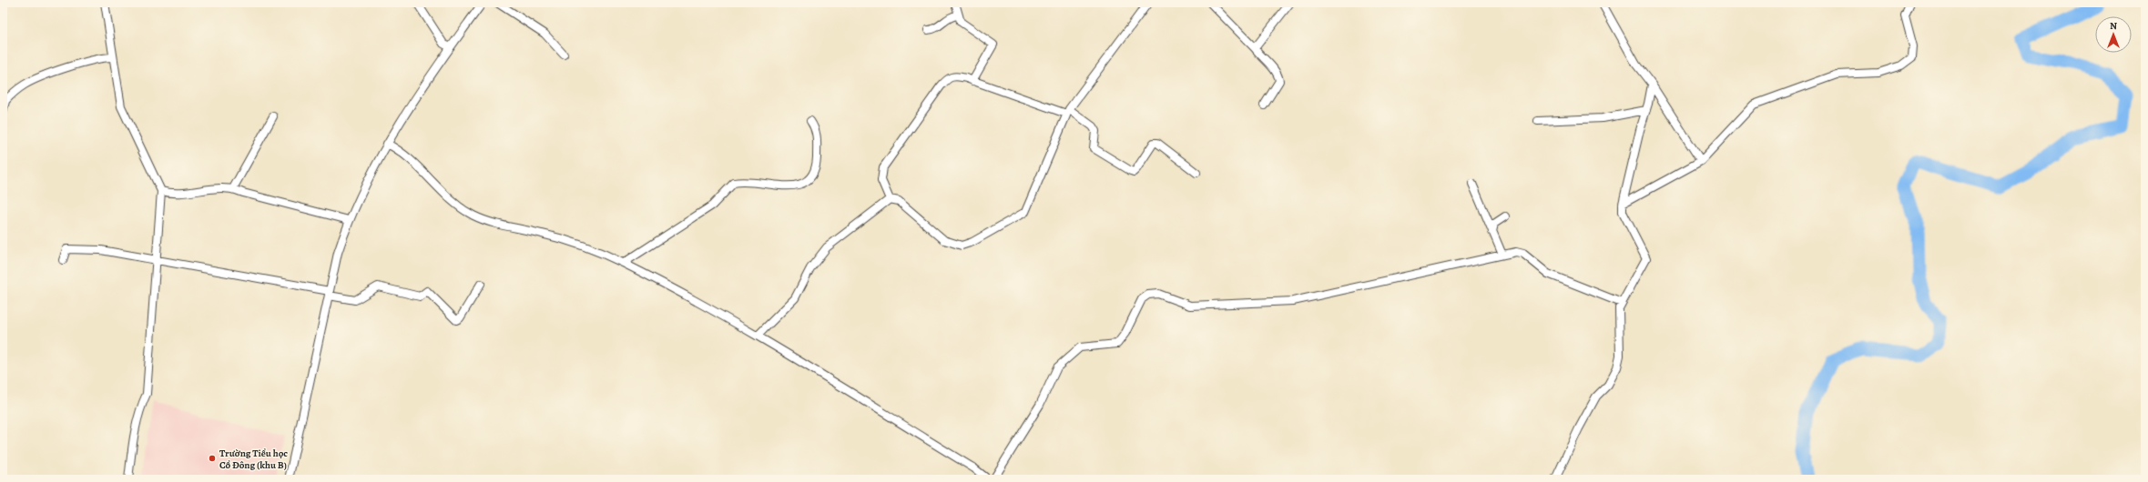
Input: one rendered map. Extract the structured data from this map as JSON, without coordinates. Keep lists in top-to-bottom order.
{
  "places": ["Trường Tiểu học Cổ Đông (khu B)"],
  "north": "top"
}
